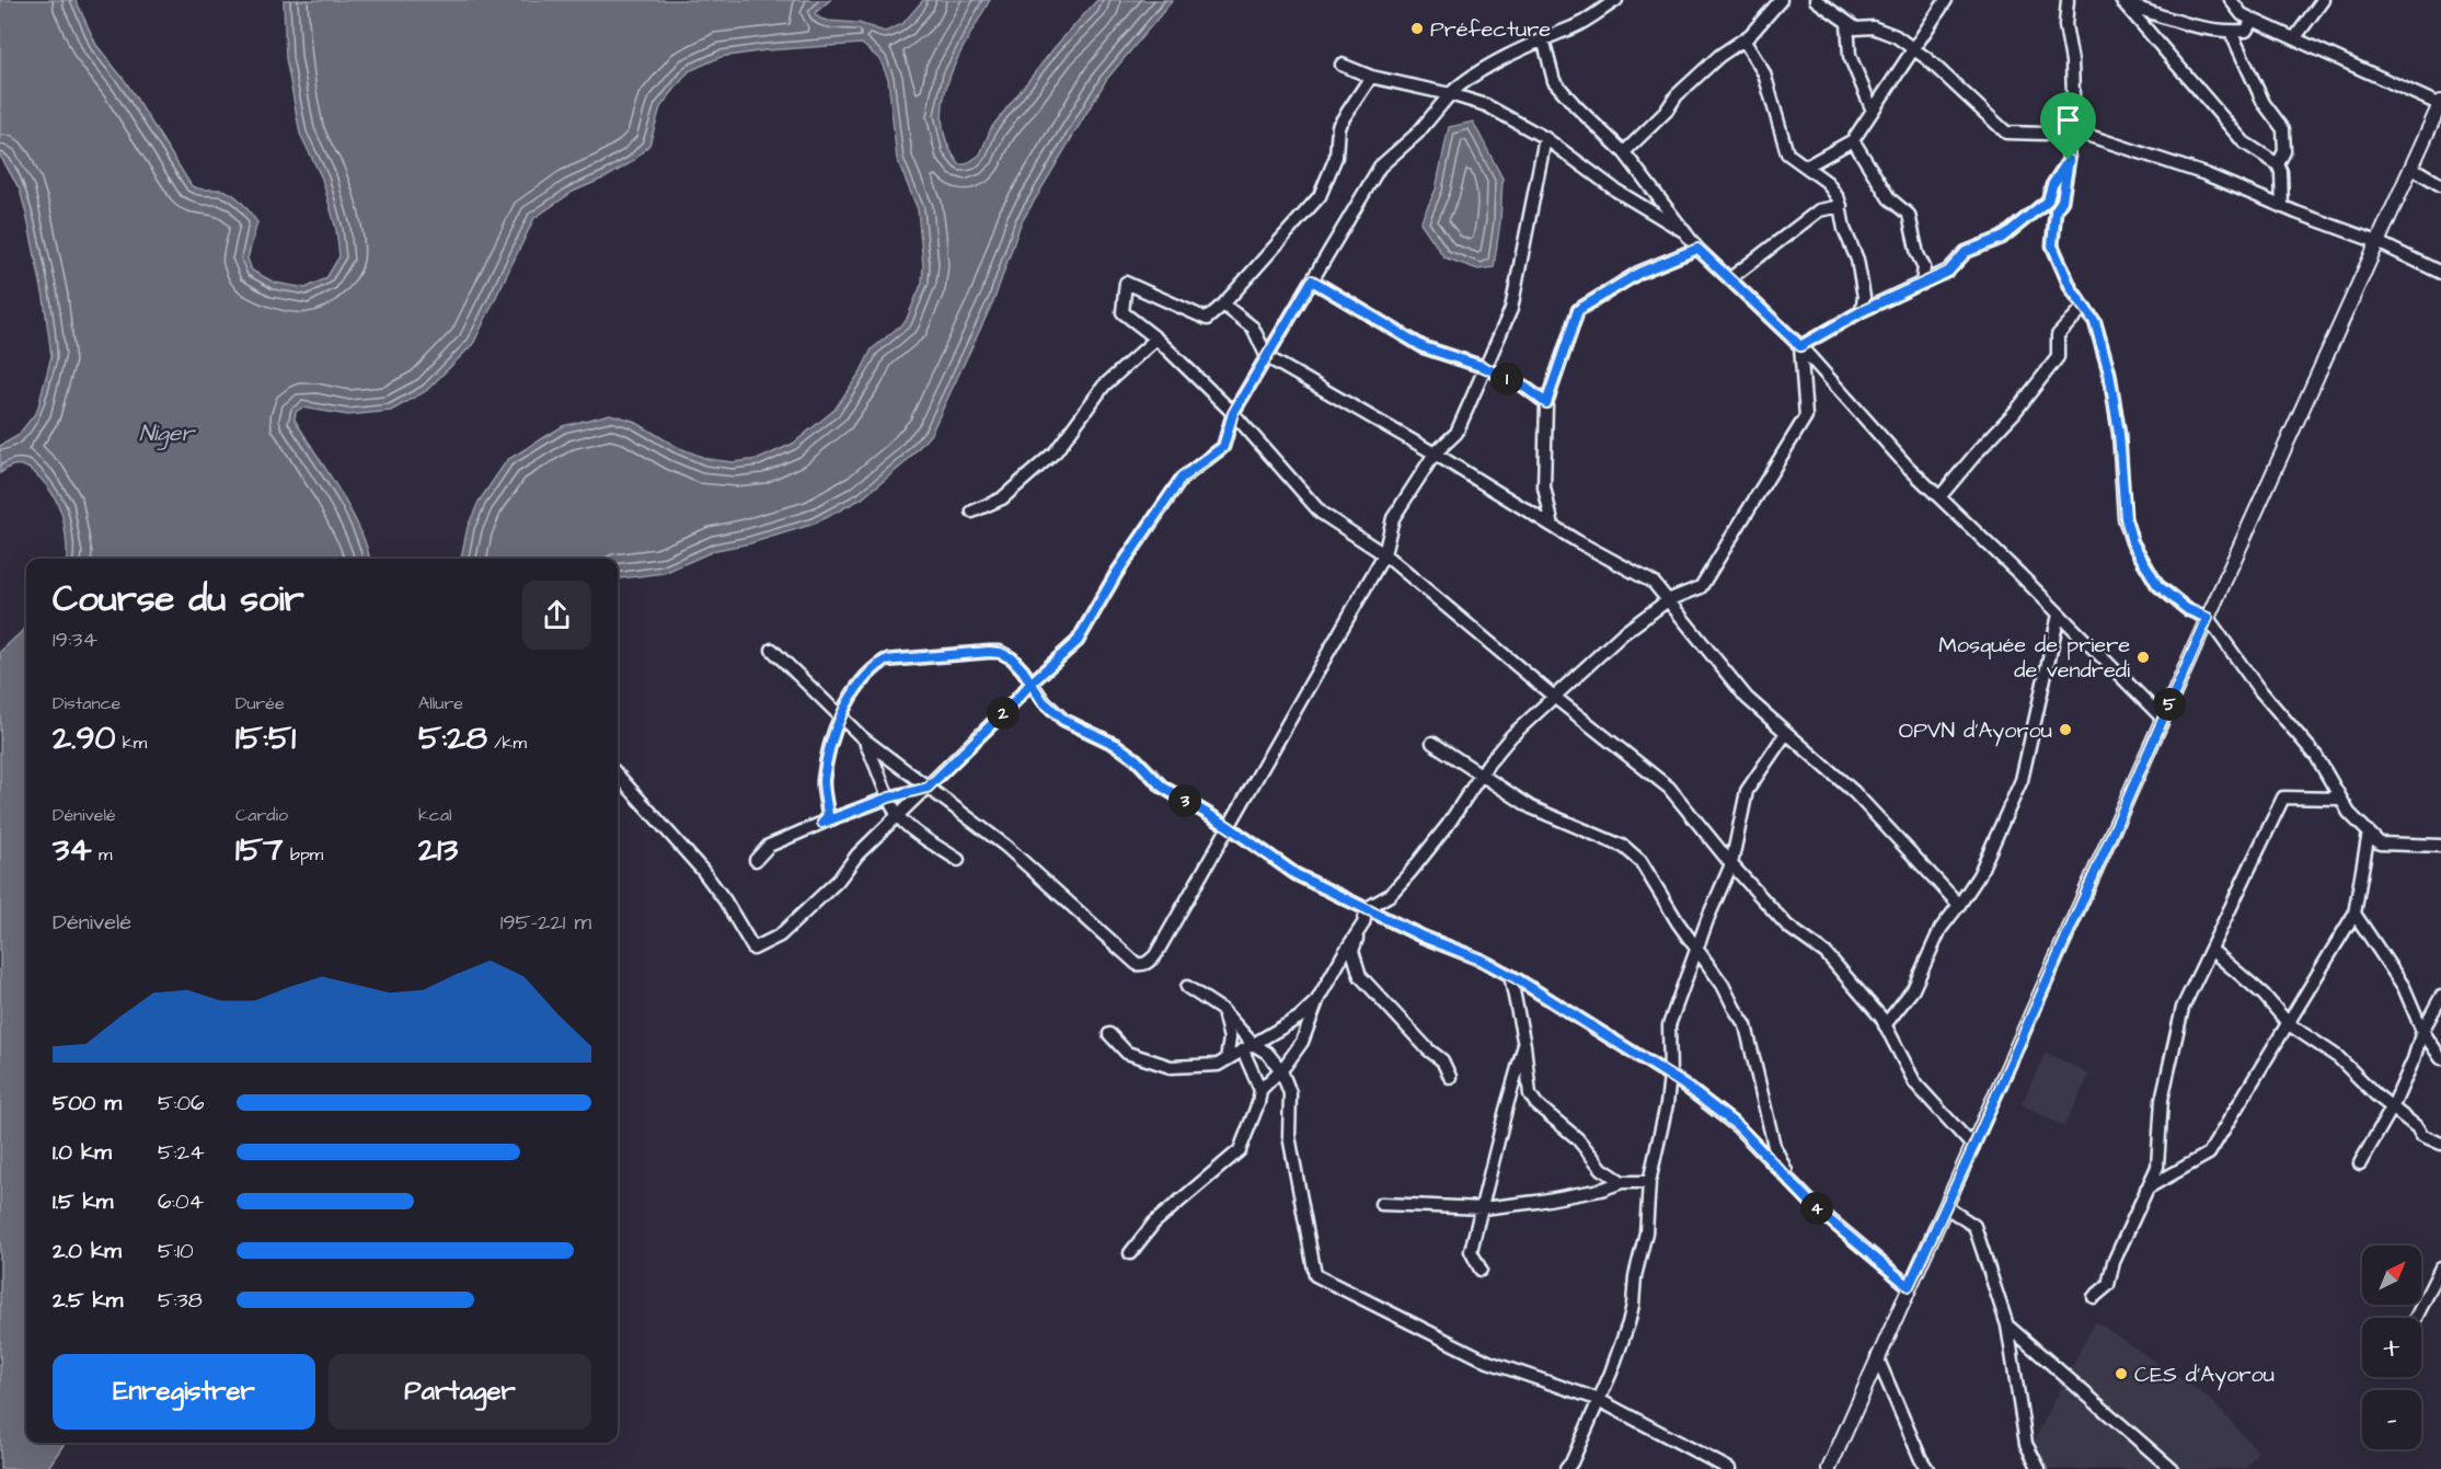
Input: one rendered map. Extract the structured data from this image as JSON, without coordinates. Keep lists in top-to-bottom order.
{
  "water": ["Niger"],
  "places": [
    "Préfecture",
    "Mosquée de priere de vendredi",
    "OPVN d'Ayorou",
    "CES d'Ayorou"
  ],
  "north": "top right",
  "page": {
    "pins": [
      "1",
      "5",
      "2",
      "3",
      "4"
    ],
    "heading": ["Course du soir", "19:34"],
    "stats": [
      ["Distance", "2.90 km"],
      ["Durée", "15:51"],
      ["Allure", "5:28 /km"],
      ["Dénivelé", "34 m"],
      ["Cardio", "157 bpm"],
      ["kcal", "213"]
    ],
    "chart": ["Dénivelé", "195–221 m"],
    "list": [
      {
        "name": "500 m",
        "note": "5:06"
      },
      {
        "name": "1.0 km",
        "note": "5:24"
      },
      {
        "name": "1.5 km",
        "note": "6:04"
      },
      {
        "name": "2.0 km",
        "note": "5:10"
      },
      {
        "name": "2.5 km",
        "note": "5:38"
      }
    ],
    "map_buttons": ["+", "−"],
    "buttons": ["Enregistrer", "Partager"]
  }
}
